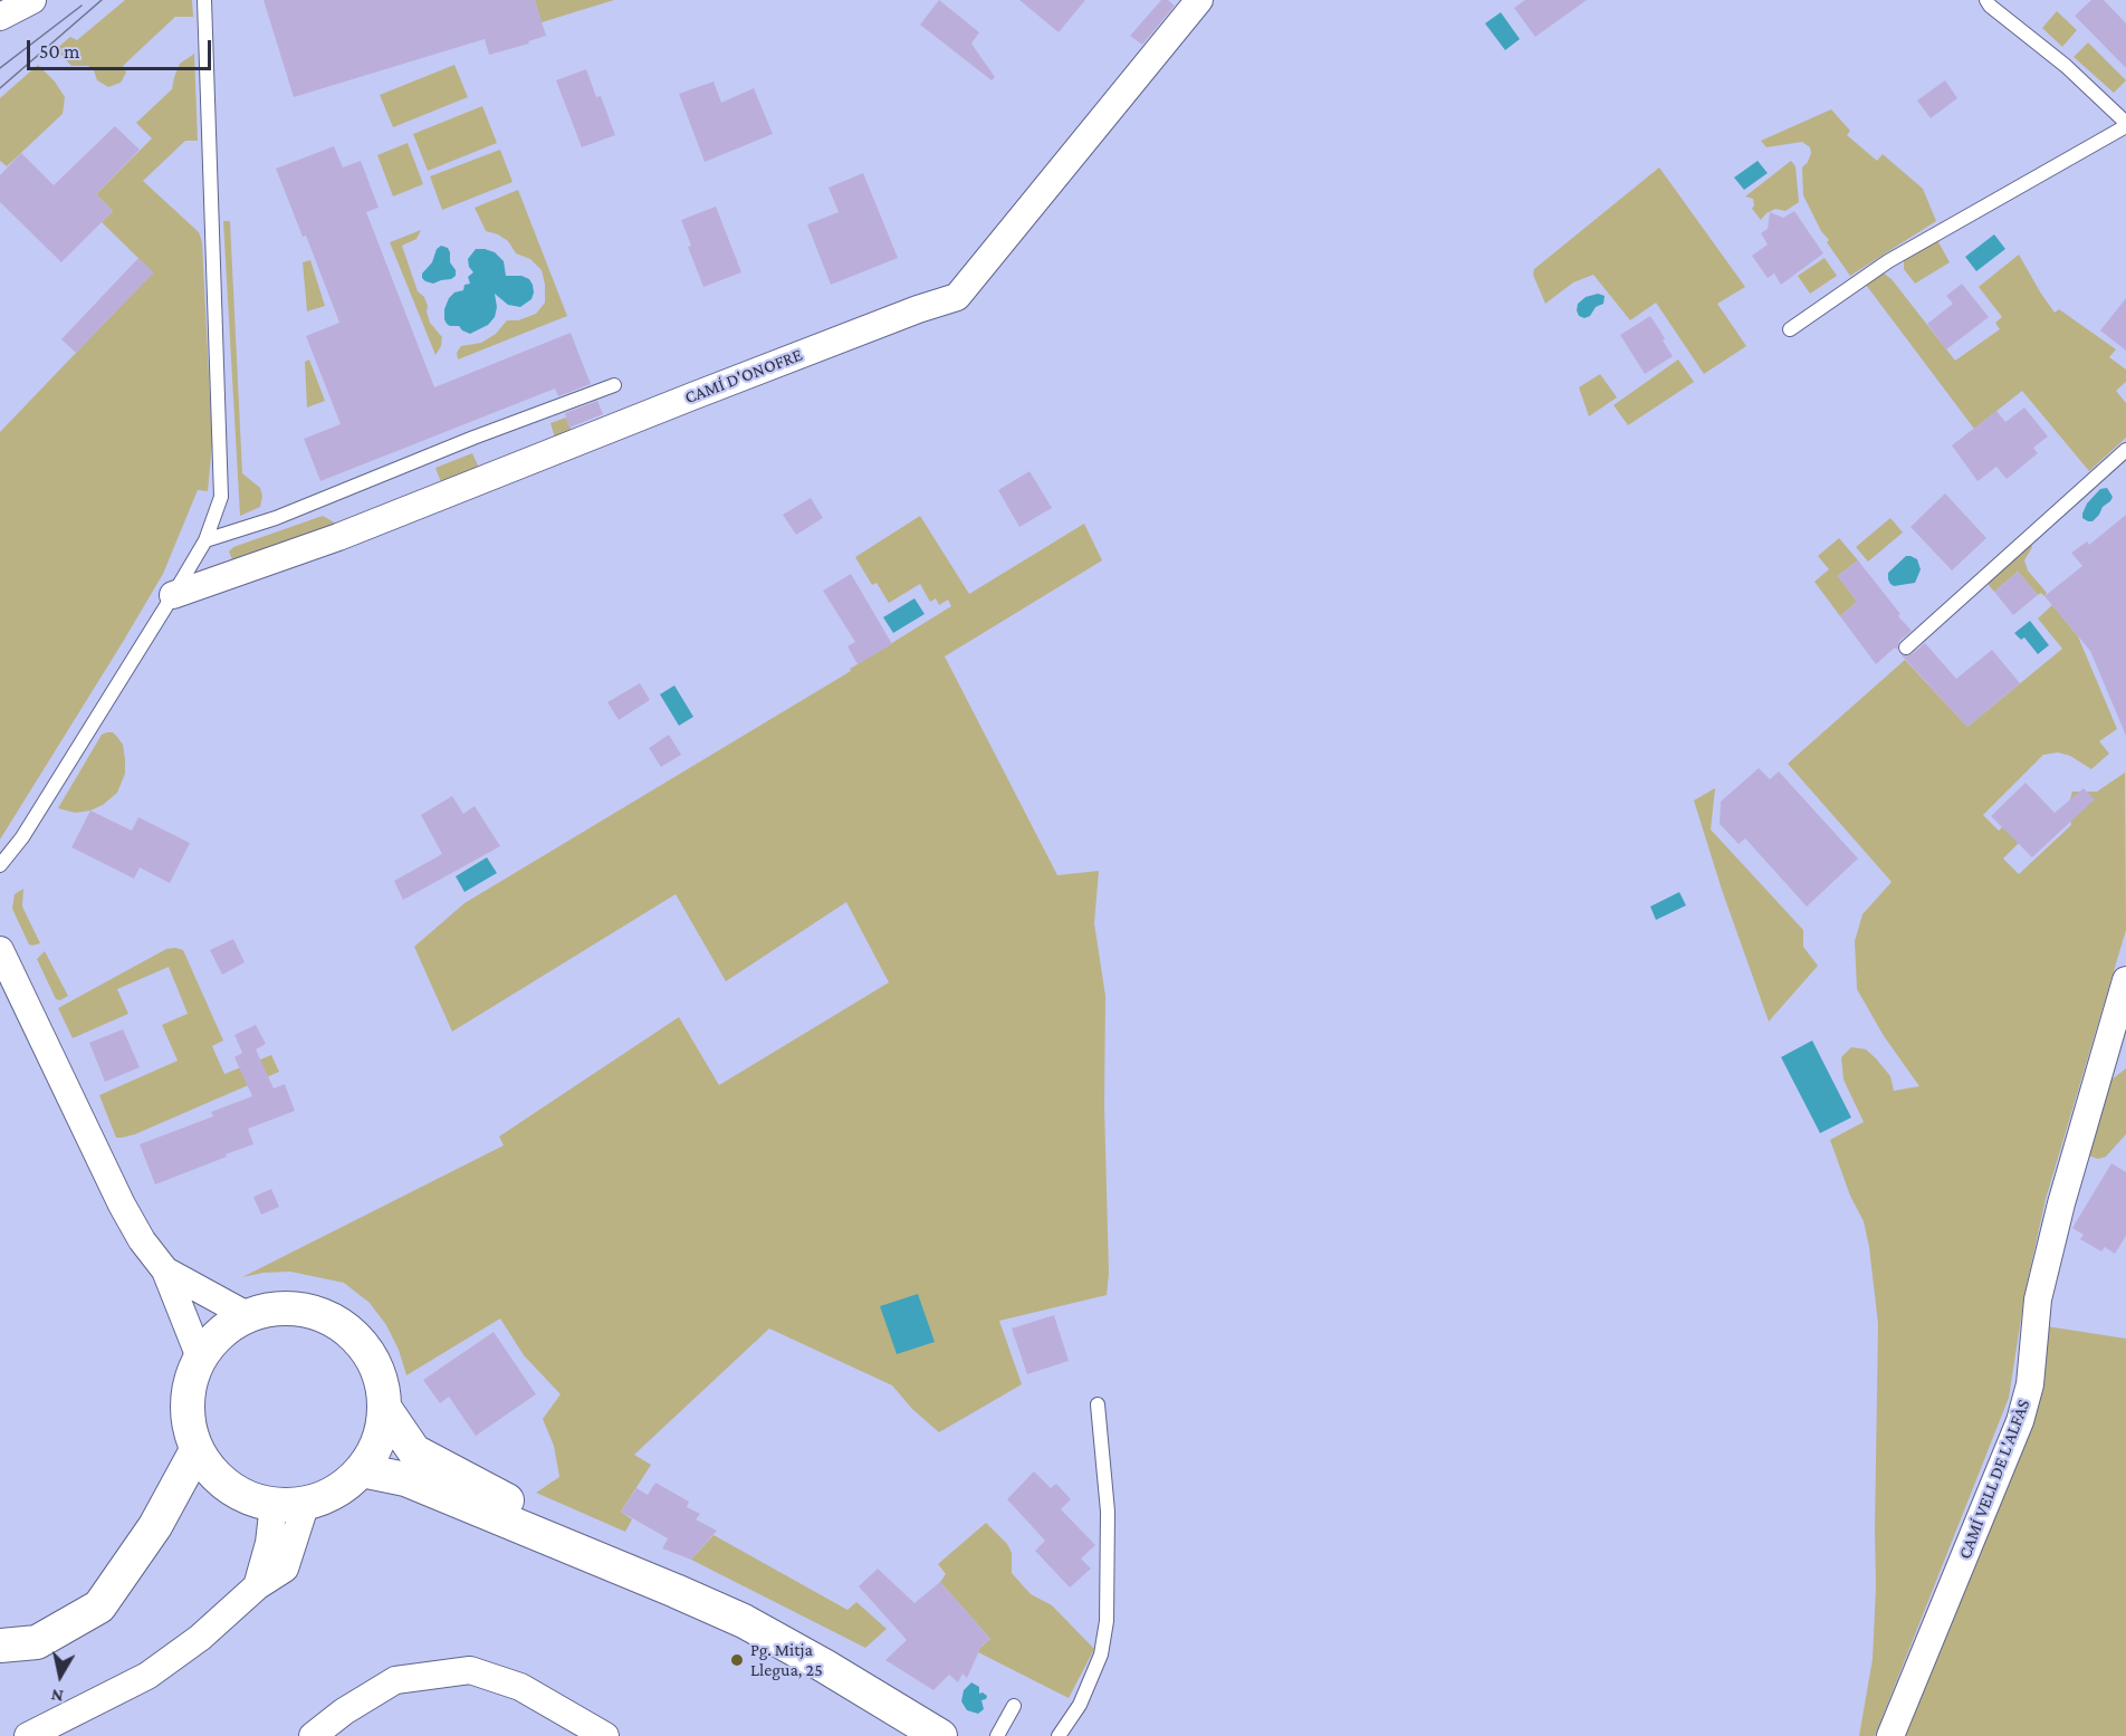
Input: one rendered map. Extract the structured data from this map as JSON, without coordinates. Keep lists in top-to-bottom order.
{
  "streets": {
    "street": ["CAMÍ D'ONOFRE", "CAMÍ VELL DE L'ALFÀS"]
  },
  "places": ["Pg. Mitja Llegua, 25"],
  "scale_bar": "50 m",
  "north": "bottom"
}
